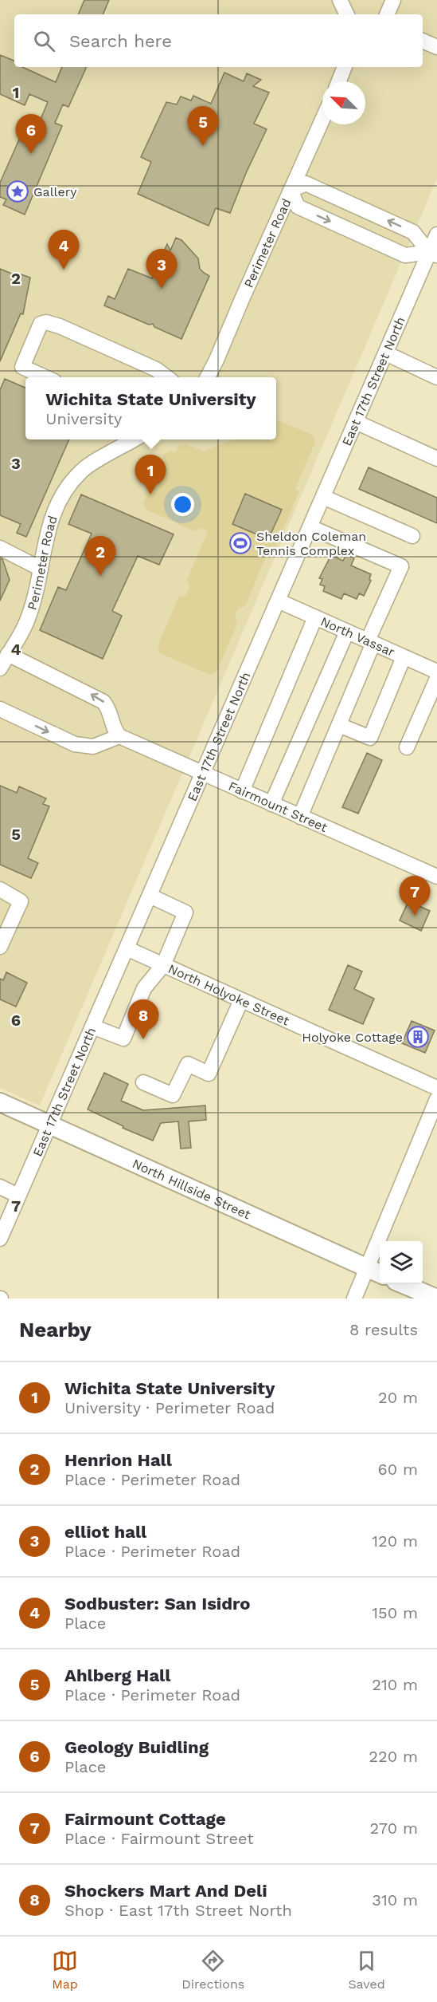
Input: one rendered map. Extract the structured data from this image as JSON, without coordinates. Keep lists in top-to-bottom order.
{
  "streets": {
    "main road": ["North Hillside Street"],
    "street": [
      "Perimeter Road",
      "East 17th Street North",
      "North Vassar",
      "Fairmount Street",
      "North Holyoke Street"
    ]
  },
  "crossings": [
    ["East 17th Street North", "North Vassar"],
    ["East 17th Street North", "Fairmount Street"],
    ["East 17th Street North", "North Holyoke Street"],
    ["East 17th Street North", "North Hillside Street"]
  ],
  "places": {
    "place": ["Gallery"],
    "sports": ["Sheldon Coleman Tennis Complex"],
    "building": ["Holyoke Cottage"]
  },
  "north": "top left",
  "page": {
    "search": "Search here",
    "pins": [
      "5",
      "6",
      "4",
      "3",
      "1",
      "2",
      "7",
      "8"
    ],
    "popup": ["Wichita State University", "University"],
    "heading": ["Nearby", "8 results"],
    "list": [
      {
        "mark": "1",
        "name": "Wichita State University",
        "note": "University · Perimeter Road",
        "value": "20 m"
      },
      {
        "mark": "2",
        "name": "Henrion Hall",
        "note": "Place · Perimeter Road",
        "value": "60 m"
      },
      {
        "mark": "3",
        "name": "elliot hall",
        "note": "Place · Perimeter Road",
        "value": "120 m"
      },
      {
        "mark": "4",
        "name": "Sodbuster: San Isidro",
        "note": "Place",
        "value": "150 m"
      },
      {
        "mark": "5",
        "name": "Ahlberg Hall",
        "note": "Place · Perimeter Road",
        "value": "210 m"
      },
      {
        "mark": "6",
        "name": "Geology Buidling",
        "note": "Place",
        "value": "220 m"
      },
      {
        "mark": "7",
        "name": "Fairmount Cottage",
        "note": "Place · Fairmount Street",
        "value": "270 m"
      },
      {
        "mark": "8",
        "name": "Shockers Mart And Deli",
        "note": "Shop · East 17th Street North",
        "value": "310 m"
      }
    ],
    "nav": ["Map", "Directions", "Saved"]
  },
  "grid": {
    "rows": [
      "1",
      "2",
      "3",
      "4",
      "5",
      "6",
      "7"
    ]
  }
}
